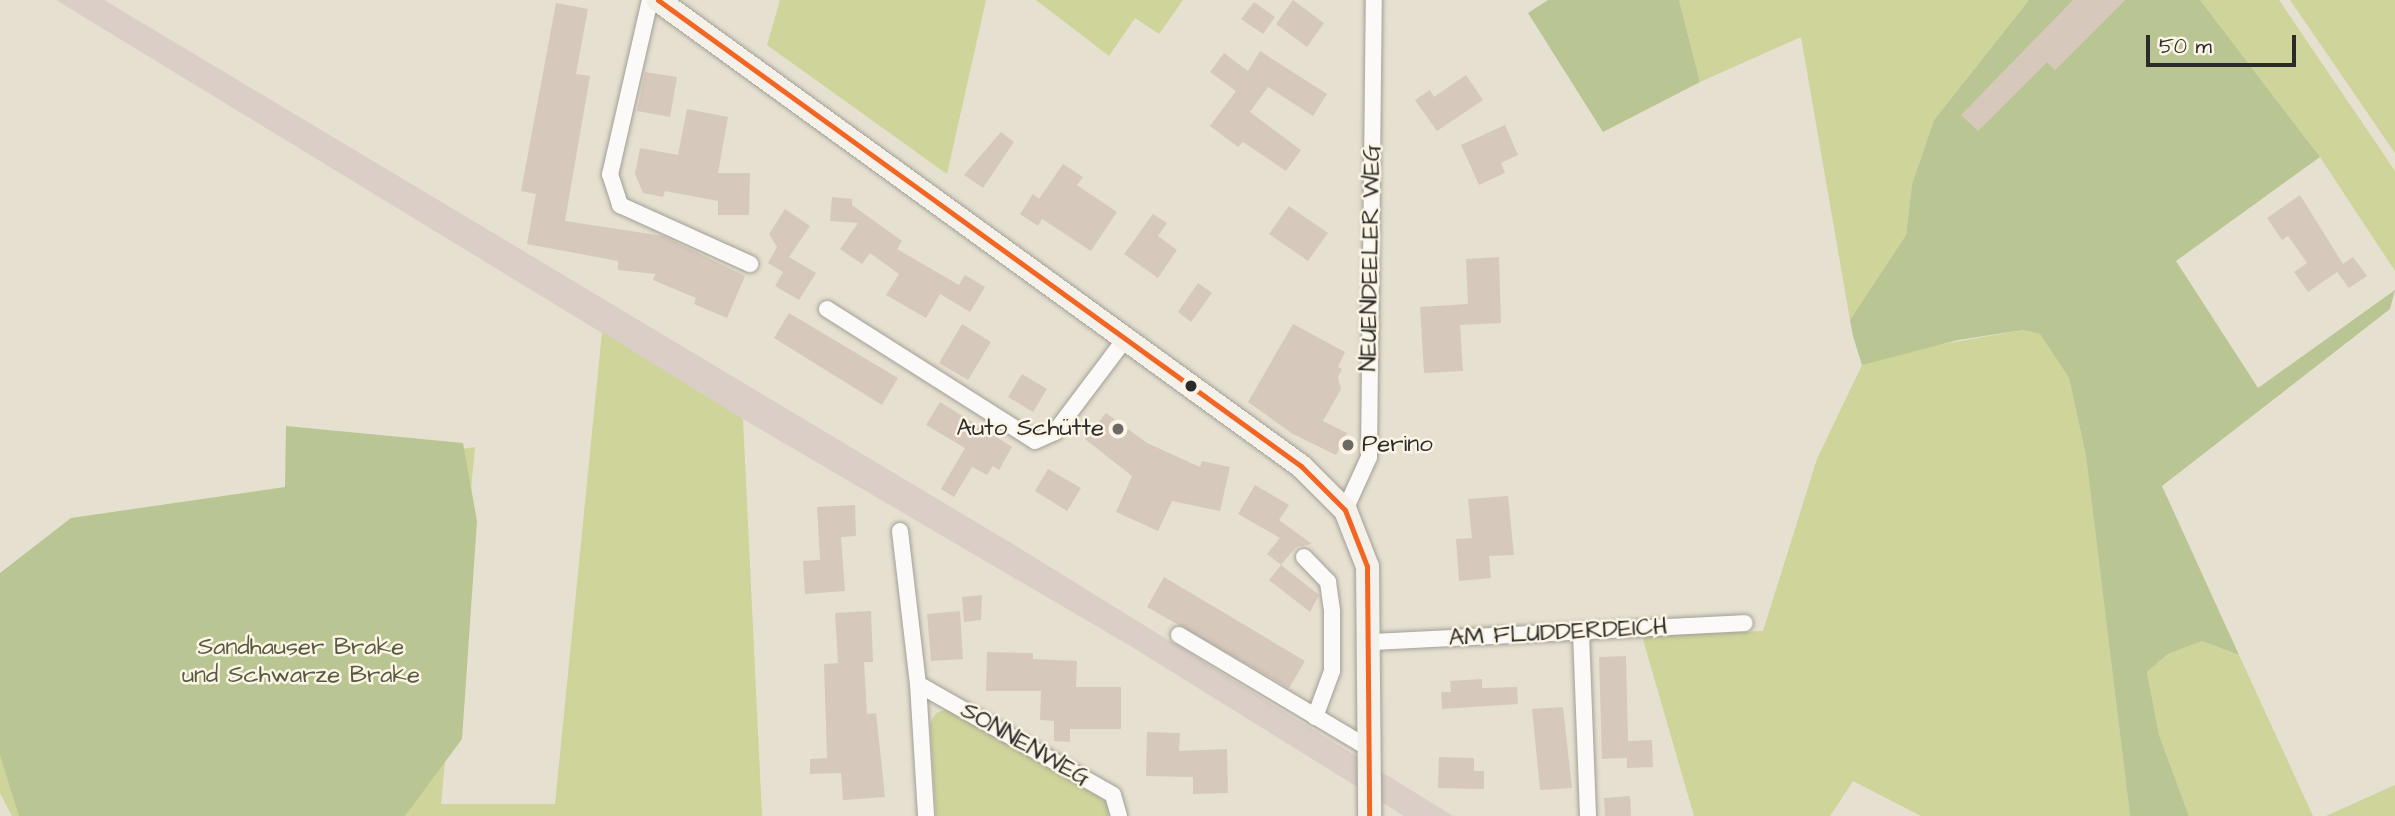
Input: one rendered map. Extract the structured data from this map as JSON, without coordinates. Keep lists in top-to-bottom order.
{
  "streets": {
    "street": ["NEUENDEELER WEG", "AM FLUDDERDEICH", "SONNENWEG"]
  },
  "parks": ["Sandhauser Brake und Schwarze Brake"],
  "places": ["Auto Schütte", "Perino"],
  "scale_bar": "50 m"
}
